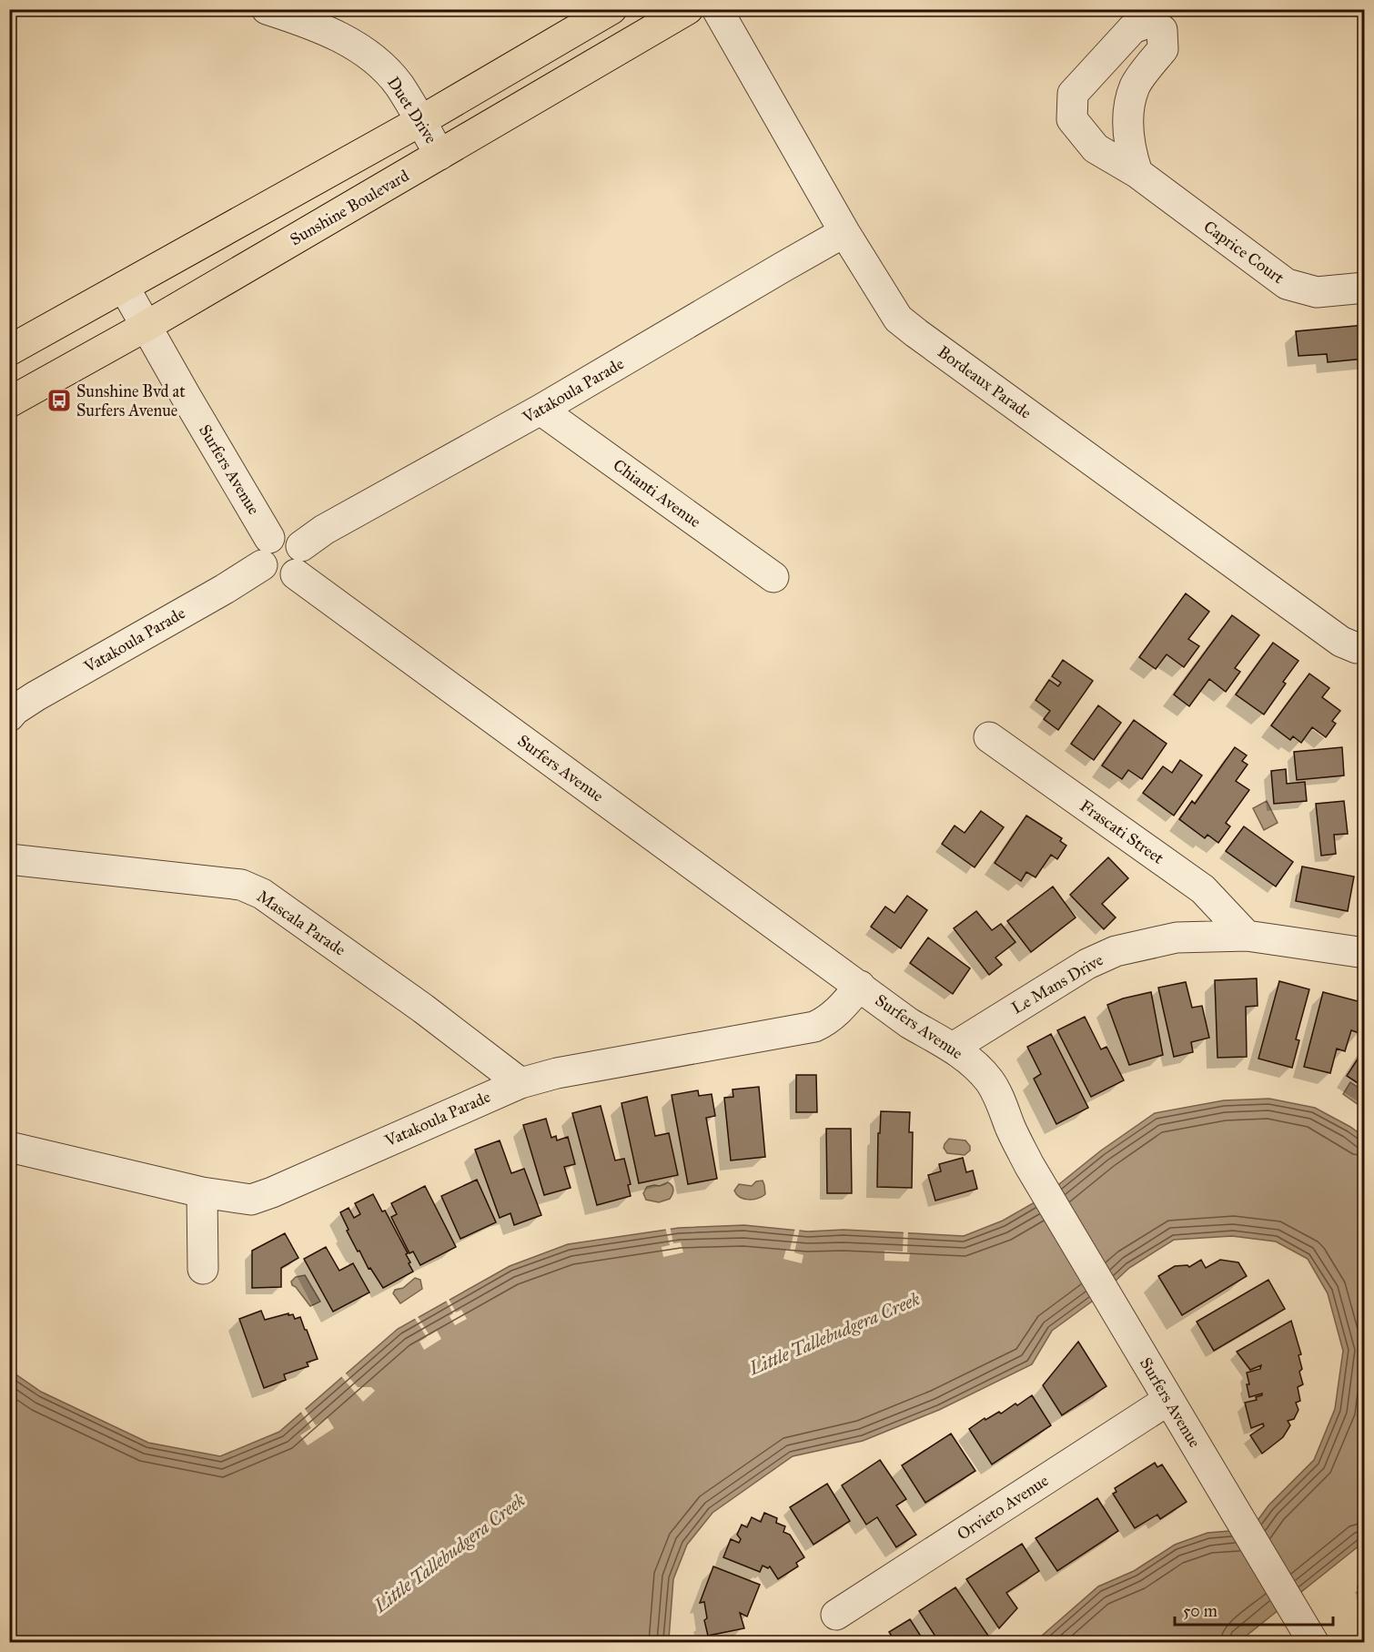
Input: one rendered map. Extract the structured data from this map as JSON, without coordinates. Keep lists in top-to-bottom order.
{
  "streets": {
    "main road": ["Sunshine Boulevard"],
    "street": [
      "Duet Drive",
      "Caprice Court",
      "Bordeaux Parade",
      "Vatakoula Parade",
      "Surfers Avenue",
      "Chianti Avenue",
      "Frascati Street",
      "Mascala Parade",
      "Le Mans Drive",
      "Orvieto Avenue"
    ]
  },
  "crossings": [
    ["Duet Drive", "Sunshine Boulevard"],
    ["Sunshine Boulevard", "Surfers Avenue"],
    ["Bordeaux Parade", "Vatakoula Parade"],
    ["Vatakoula Parade", "Surfers Avenue"],
    ["Vatakoula Parade", "Chianti Avenue"],
    ["Vatakoula Parade", "Mascala Parade"],
    ["Surfers Avenue", "Le Mans Drive"],
    ["Surfers Avenue", "Orvieto Avenue"],
    ["Frascati Street", "Le Mans Drive"]
  ],
  "water": ["Little Tallebudgera Creek"],
  "places": {
    "bus stop": ["Sunshine Bvd at Surfers Avenue"]
  },
  "scale_bar": "50 m"
}
